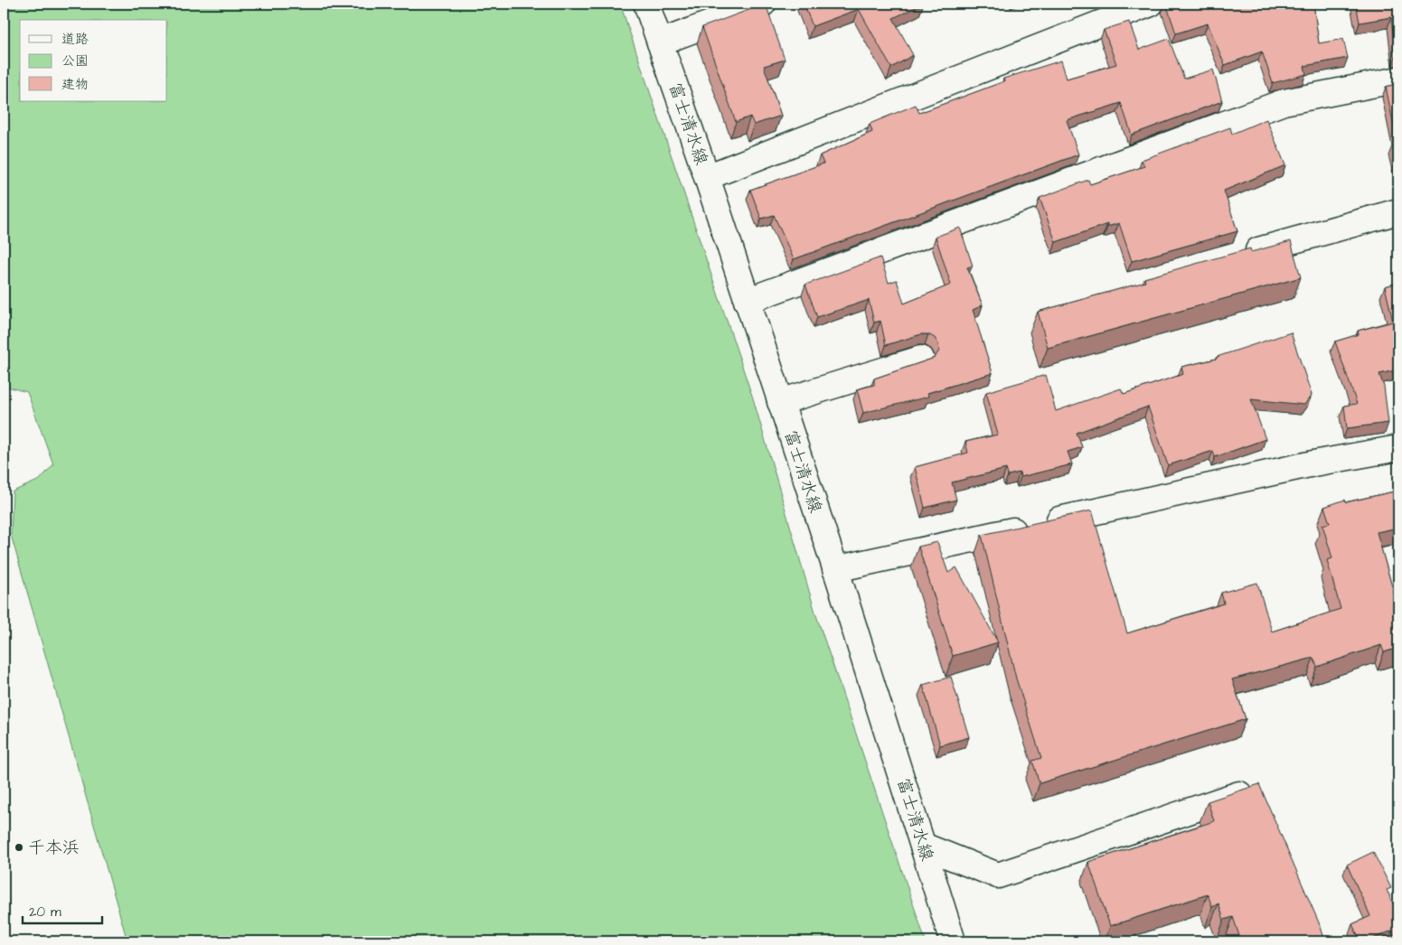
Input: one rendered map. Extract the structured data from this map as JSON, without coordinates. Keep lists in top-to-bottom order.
{
  "streets": {
    "street": ["富士清水線"]
  },
  "places": ["千本浜"],
  "legend": ["道路", "公園", "建物"],
  "scale_bar": "20 m"
}
